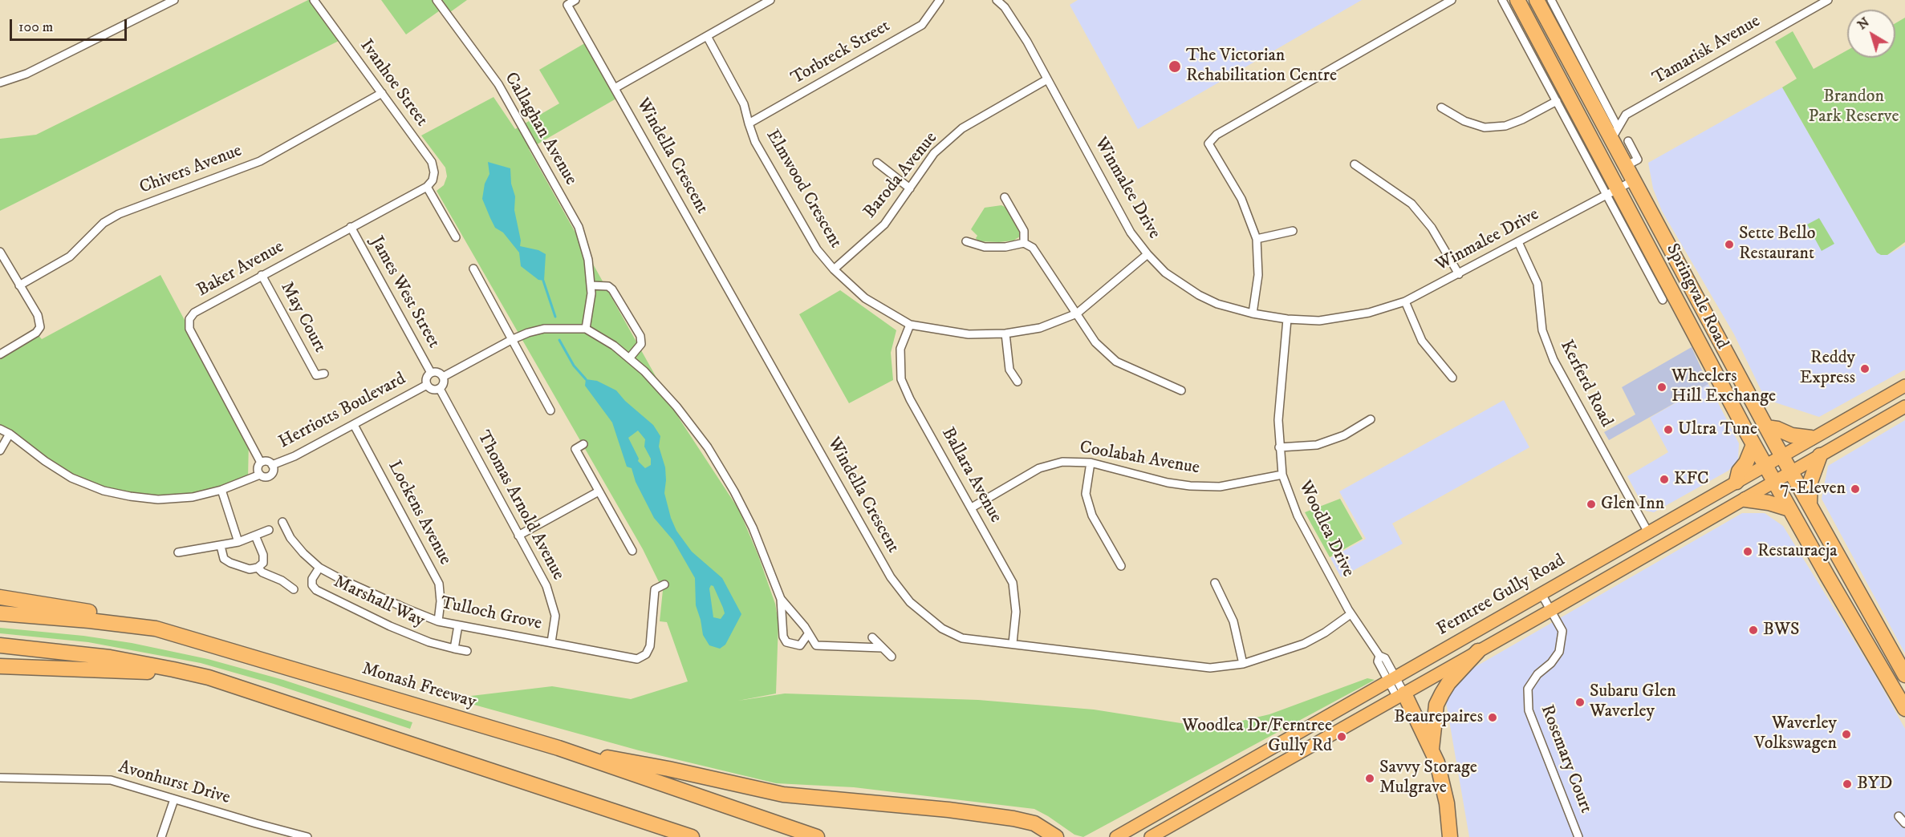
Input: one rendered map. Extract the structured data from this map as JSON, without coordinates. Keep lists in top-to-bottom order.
{
  "streets": {
    "highway": ["Springvale Road", "Monash Freeway"],
    "main road": ["Ferntree Gully Road"],
    "street": [
      "Tamarisk Avenue",
      "Torbreck Street",
      "Ivanhoe Street",
      "Callaghan Avenue",
      "Windella Crescent",
      "Chivers Avenue",
      "Baroda Avenue",
      "Winmalee Drive",
      "Elmwood Crescent",
      "Baker Avenue",
      "James West Street",
      "May Court",
      "Kerferd Road",
      "Herriotts Boulevard",
      "Coolabah Avenue",
      "Ballara Avenue",
      "Thomas Arnold Avenue",
      "Lockens Avenue",
      "Woodlea Drive",
      "Marshall Way",
      "Tulloch Grove",
      "Rosemary Court",
      "Avonhurst Drive"
    ]
  },
  "crossings": [
    ["Tamarisk Avenue", "Springvale Road"],
    ["Torbreck Street", "Elmwood Crescent"],
    ["Ivanhoe Street", "Chivers Avenue"],
    ["Ivanhoe Street", "Baker Avenue"],
    ["Windella Crescent", "Ballara Avenue"],
    ["Windella Crescent", "Woodlea Drive"],
    ["Baroda Avenue", "Winmalee Drive"],
    ["Baroda Avenue", "Elmwood Crescent"],
    ["Winmalee Drive", "Elmwood Crescent"],
    ["Winmalee Drive", "Springvale Road"],
    ["Winmalee Drive", "Kerferd Road"],
    ["Winmalee Drive", "Woodlea Drive"],
    ["Elmwood Crescent", "Ballara Avenue"],
    ["Baker Avenue", "James West Street"],
    ["Baker Avenue", "May Court"],
    ["Baker Avenue", "Herriotts Boulevard"],
    ["James West Street", "Herriotts Boulevard"],
    ["James West Street", "Thomas Arnold Avenue"],
    ["Springvale Road", "Ferntree Gully Road"],
    ["Kerferd Road", "Ferntree Gully Road"],
    ["Herriotts Boulevard", "Thomas Arnold Avenue"],
    ["Herriotts Boulevard", "Lockens Avenue"],
    ["Coolabah Avenue", "Ballara Avenue"],
    ["Coolabah Avenue", "Woodlea Drive"],
    ["Thomas Arnold Avenue", "Tulloch Grove"],
    ["Lockens Avenue", "Tulloch Grove"],
    ["Woodlea Drive", "Ferntree Gully Road"],
    ["Ferntree Gully Road", "Rosemary Court"],
    ["Marshall Way", "Tulloch Grove"]
  ],
  "parks": ["Brandon Park Reserve"],
  "places": [
    "The Victorian Rehabilitation Centre",
    "Sette Bello Restaurant",
    "Reddy Express",
    "Wheelers Hill Exchange",
    "Ultra Tune",
    "KFC",
    "7-Eleven",
    "Glen Inn",
    "Restauracja",
    "BWS",
    "Subaru Glen Waverley",
    "Beaurepaires",
    "Waverley Volkswagen",
    "Woodlea Dr/Ferntree Gully Rd",
    "Savvy Storage Mulgrave",
    "BYD"
  ],
  "scale_bar": "100 m",
  "north": "top left"
}
